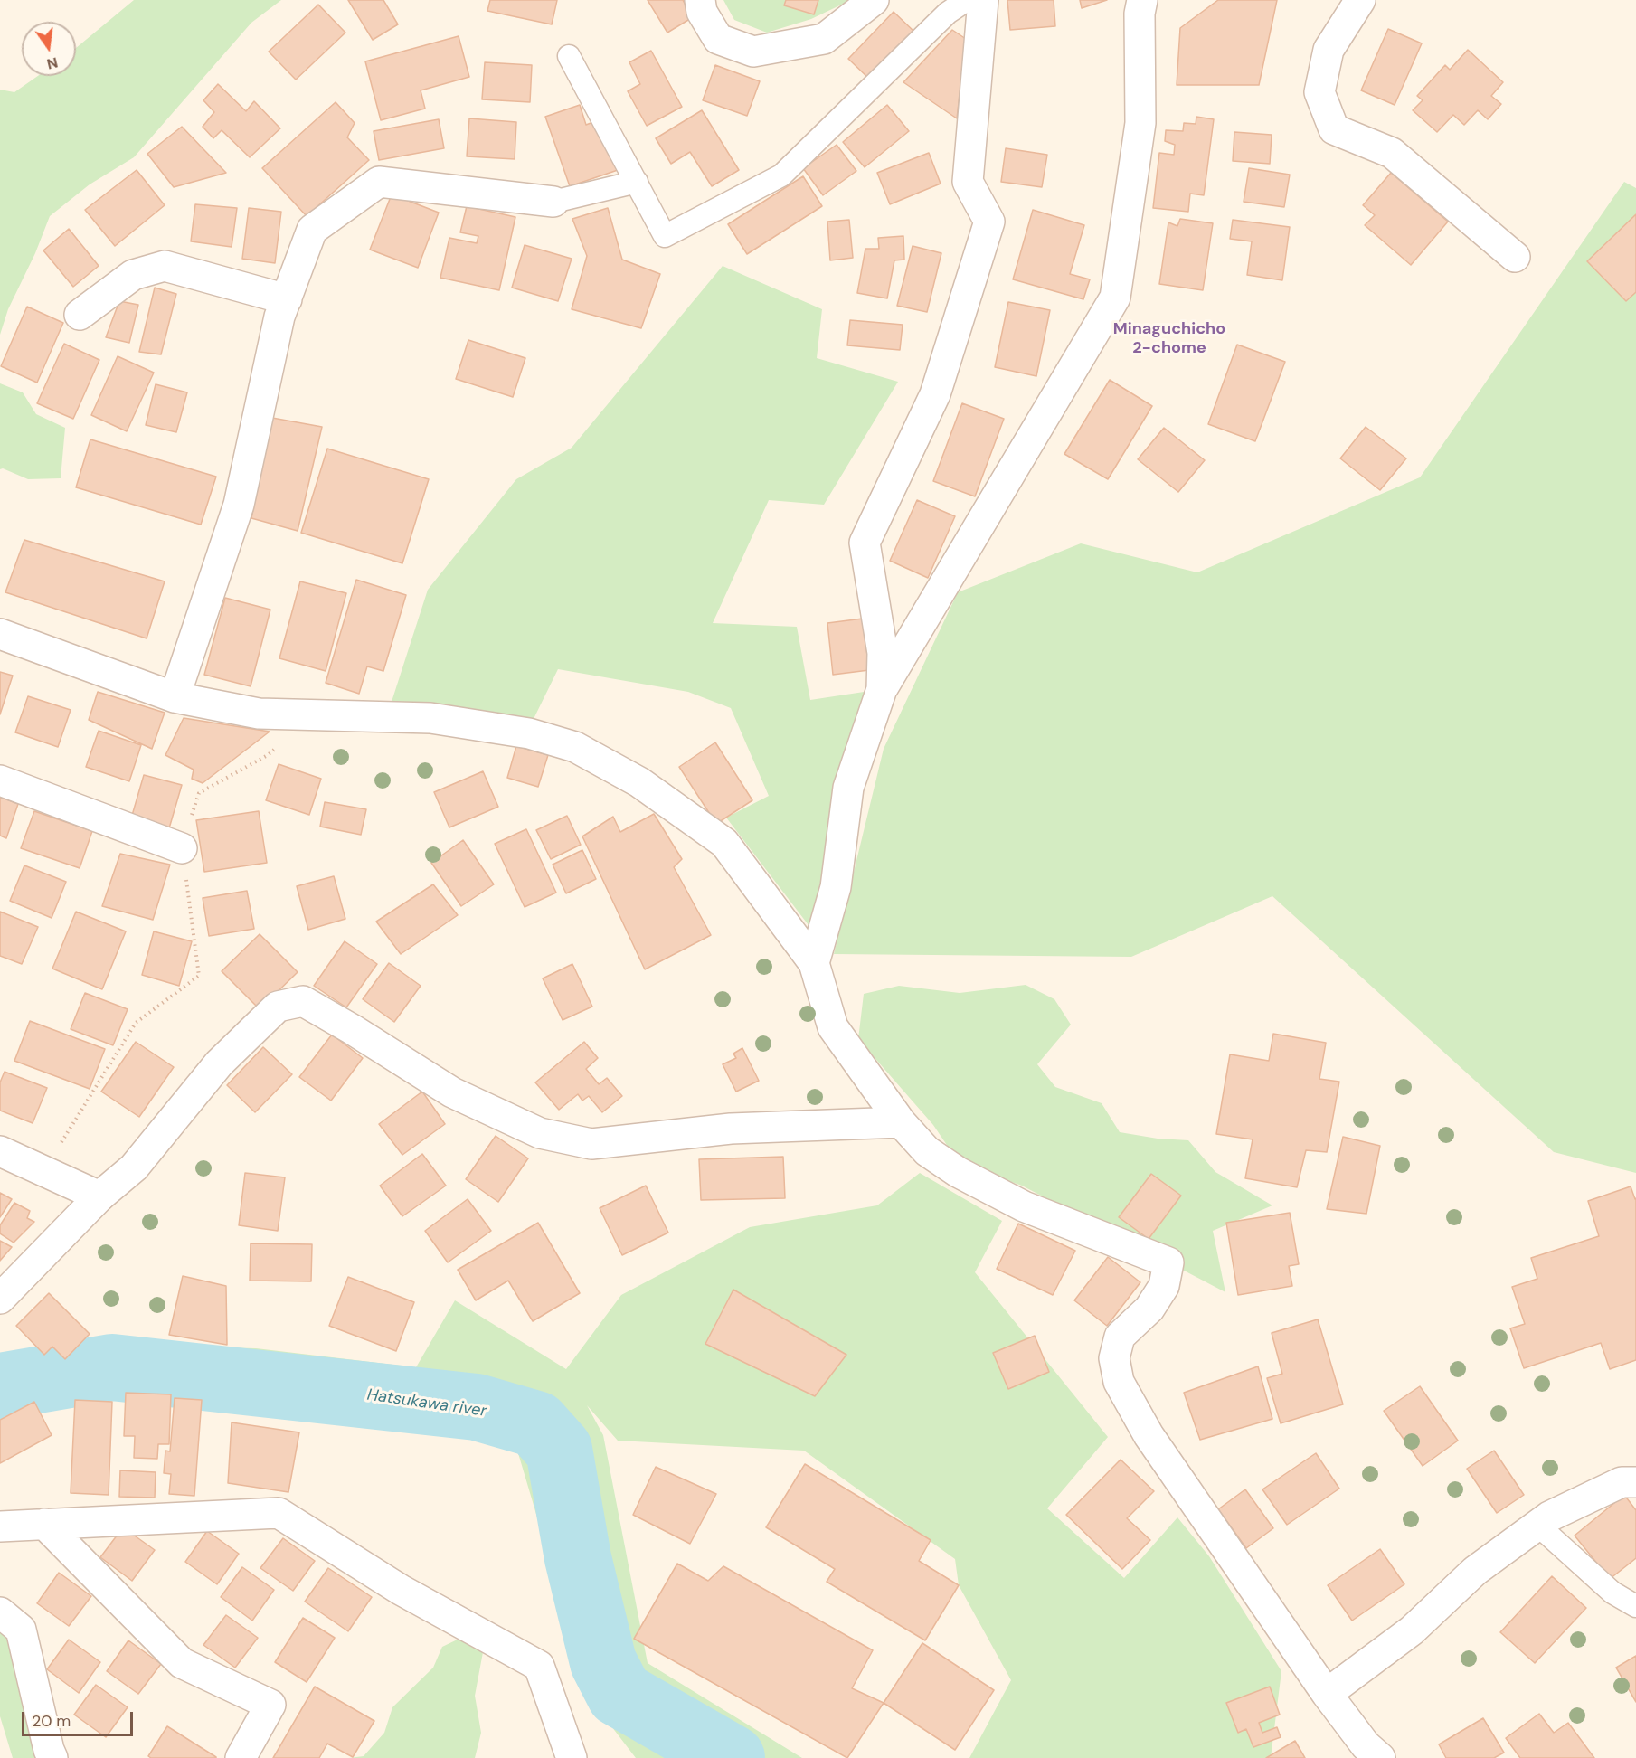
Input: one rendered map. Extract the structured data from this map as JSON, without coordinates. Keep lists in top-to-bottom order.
{
  "districts": ["Minaguchicho 2-chome"],
  "water": ["Hatsukawa river"],
  "scale_bar": "20 m",
  "north": "bottom"
}
